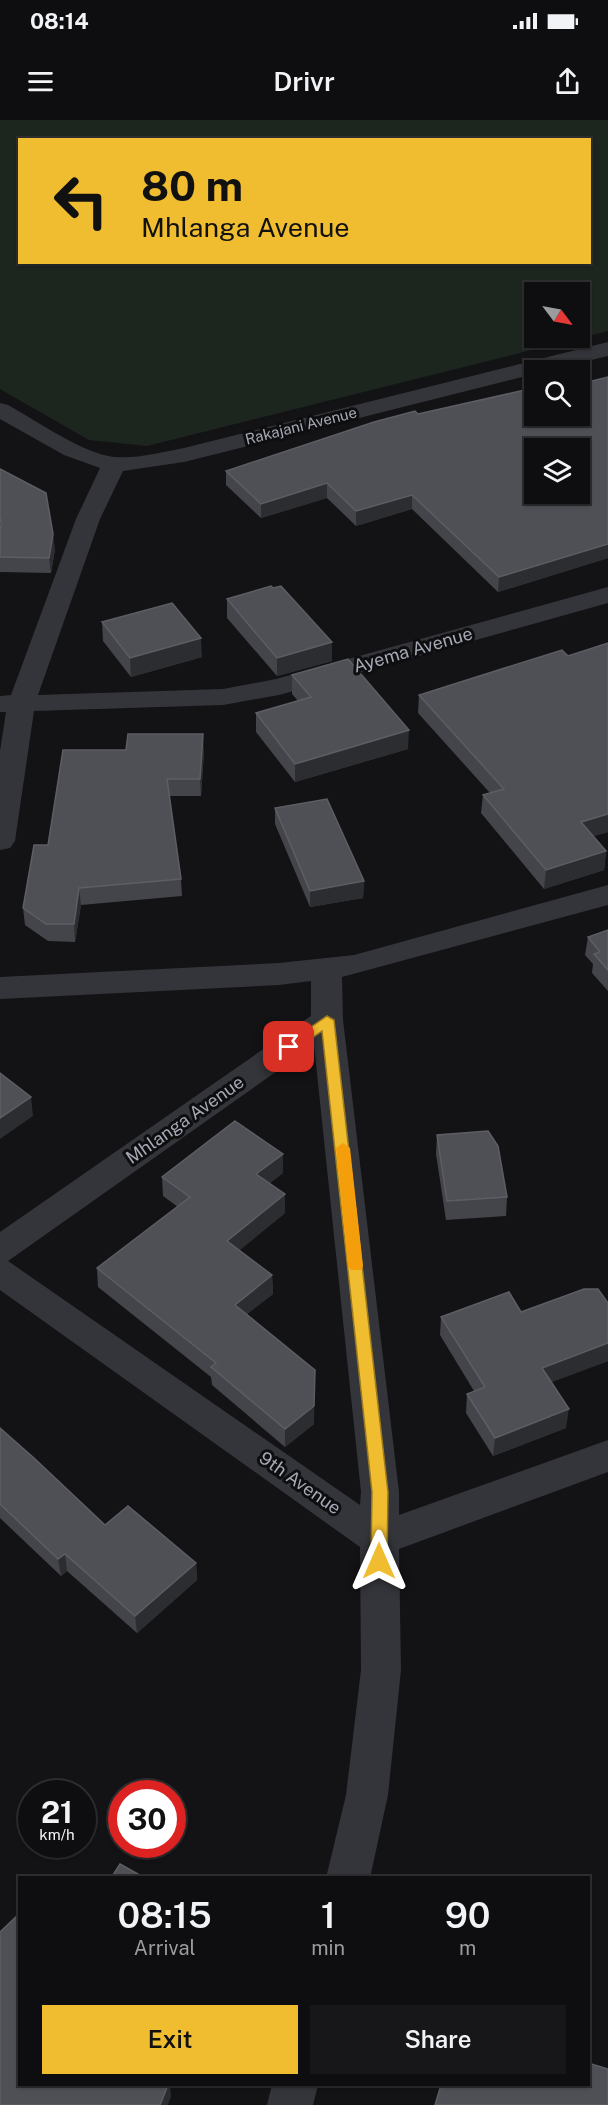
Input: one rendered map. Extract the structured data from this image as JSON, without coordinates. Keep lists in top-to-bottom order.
{
  "streets": {
    "street": [
      "Rakajani Avenue",
      "Ayema Avenue",
      "Mhlanga Avenue",
      "9th Avenue"
    ]
  },
  "north": "bottom right",
  "page": {
    "status": "08:14",
    "header": "Drivr",
    "turn": ["80 m", "Mhlanga Avenue"],
    "speed": "21 km/h",
    "limit": "30",
    "eta": [
      "08:15",
      "Arrival",
      "1",
      "min",
      "90",
      "m"
    ],
    "buttons": ["Exit", "Share"]
  }
}
